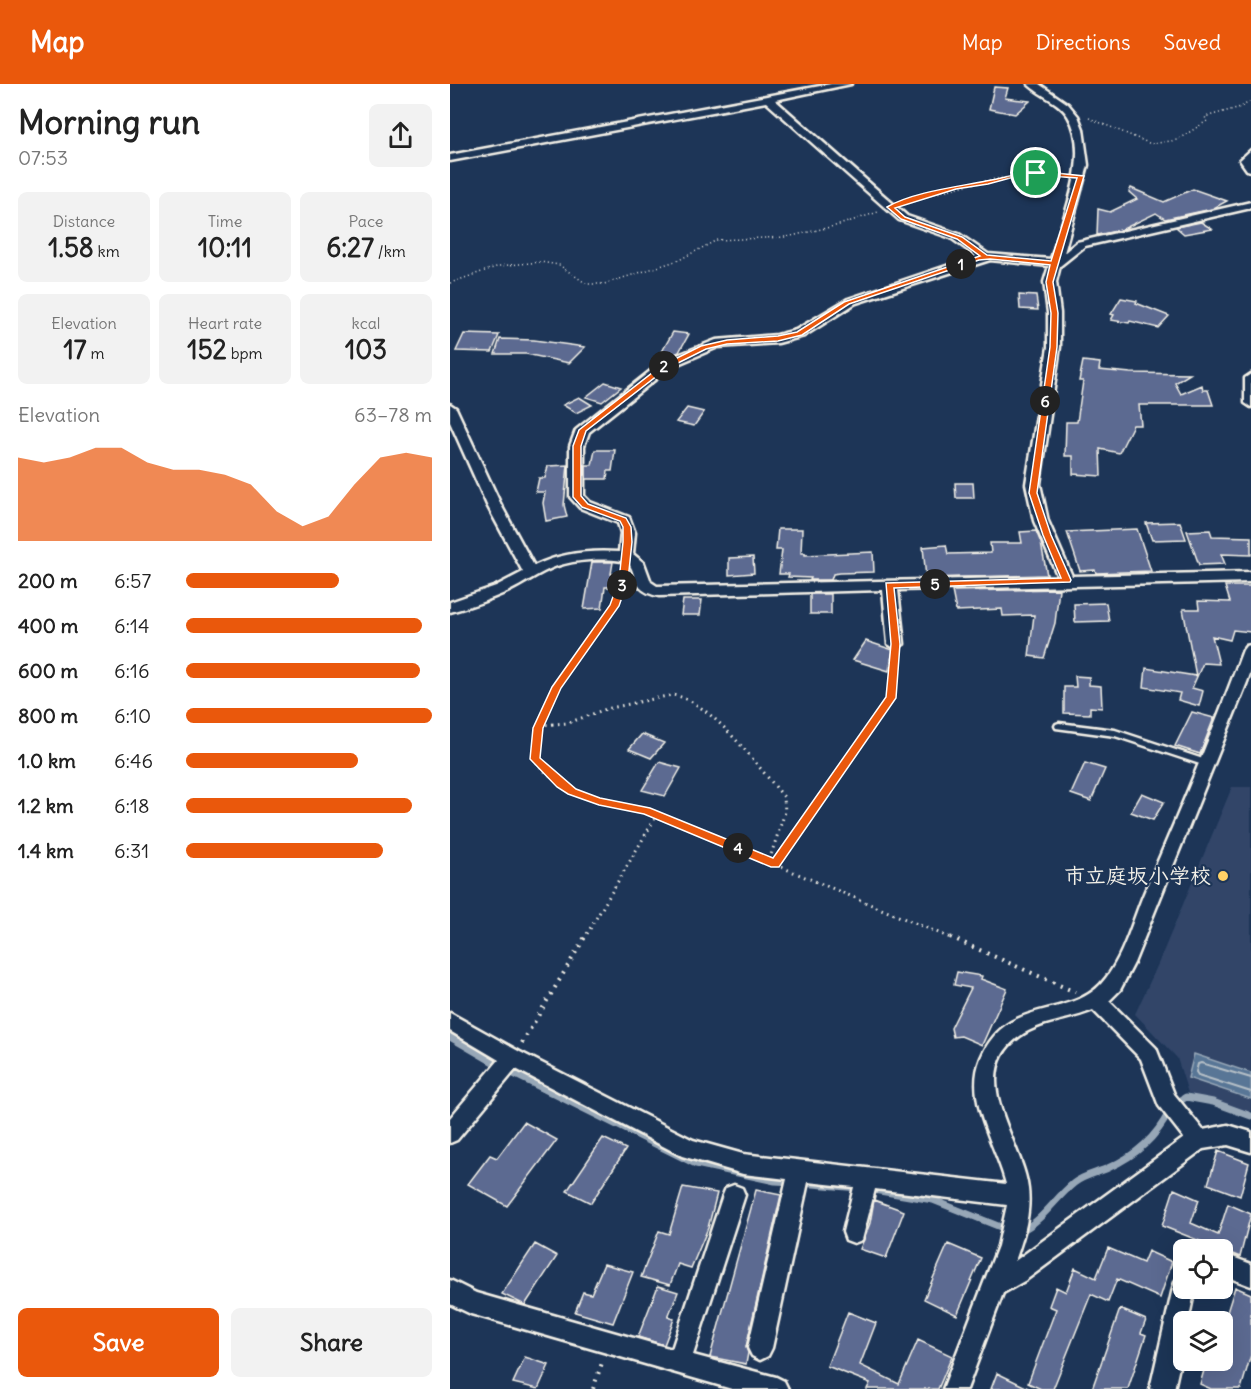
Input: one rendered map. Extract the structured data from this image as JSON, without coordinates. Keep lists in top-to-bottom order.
{
  "places": ["市立庭坂小学校"],
  "page": {
    "header": "Map",
    "nav": ["Map", "Directions", "Saved"],
    "heading": ["Morning run", "07:53"],
    "stats": [
      ["Distance", "1.58 km"],
      ["Time", "10:11"],
      ["Pace", "6:27 /km"],
      ["Elevation", "17 m"],
      ["Heart rate", "152 bpm"],
      ["kcal", "103"]
    ],
    "pins": [
      "1",
      "2",
      "6",
      "5",
      "3",
      "4"
    ],
    "chart": ["Elevation", "63–78 m"],
    "list": [
      {
        "name": "200 m",
        "note": "6:57"
      },
      {
        "name": "400 m",
        "note": "6:14"
      },
      {
        "name": "600 m",
        "note": "6:16"
      },
      {
        "name": "800 m",
        "note": "6:10"
      },
      {
        "name": "1.0 km",
        "note": "6:46"
      },
      {
        "name": "1.2 km",
        "note": "6:18"
      },
      {
        "name": "1.4 km",
        "note": "6:31"
      }
    ],
    "buttons": ["Save", "Share"]
  }
}
